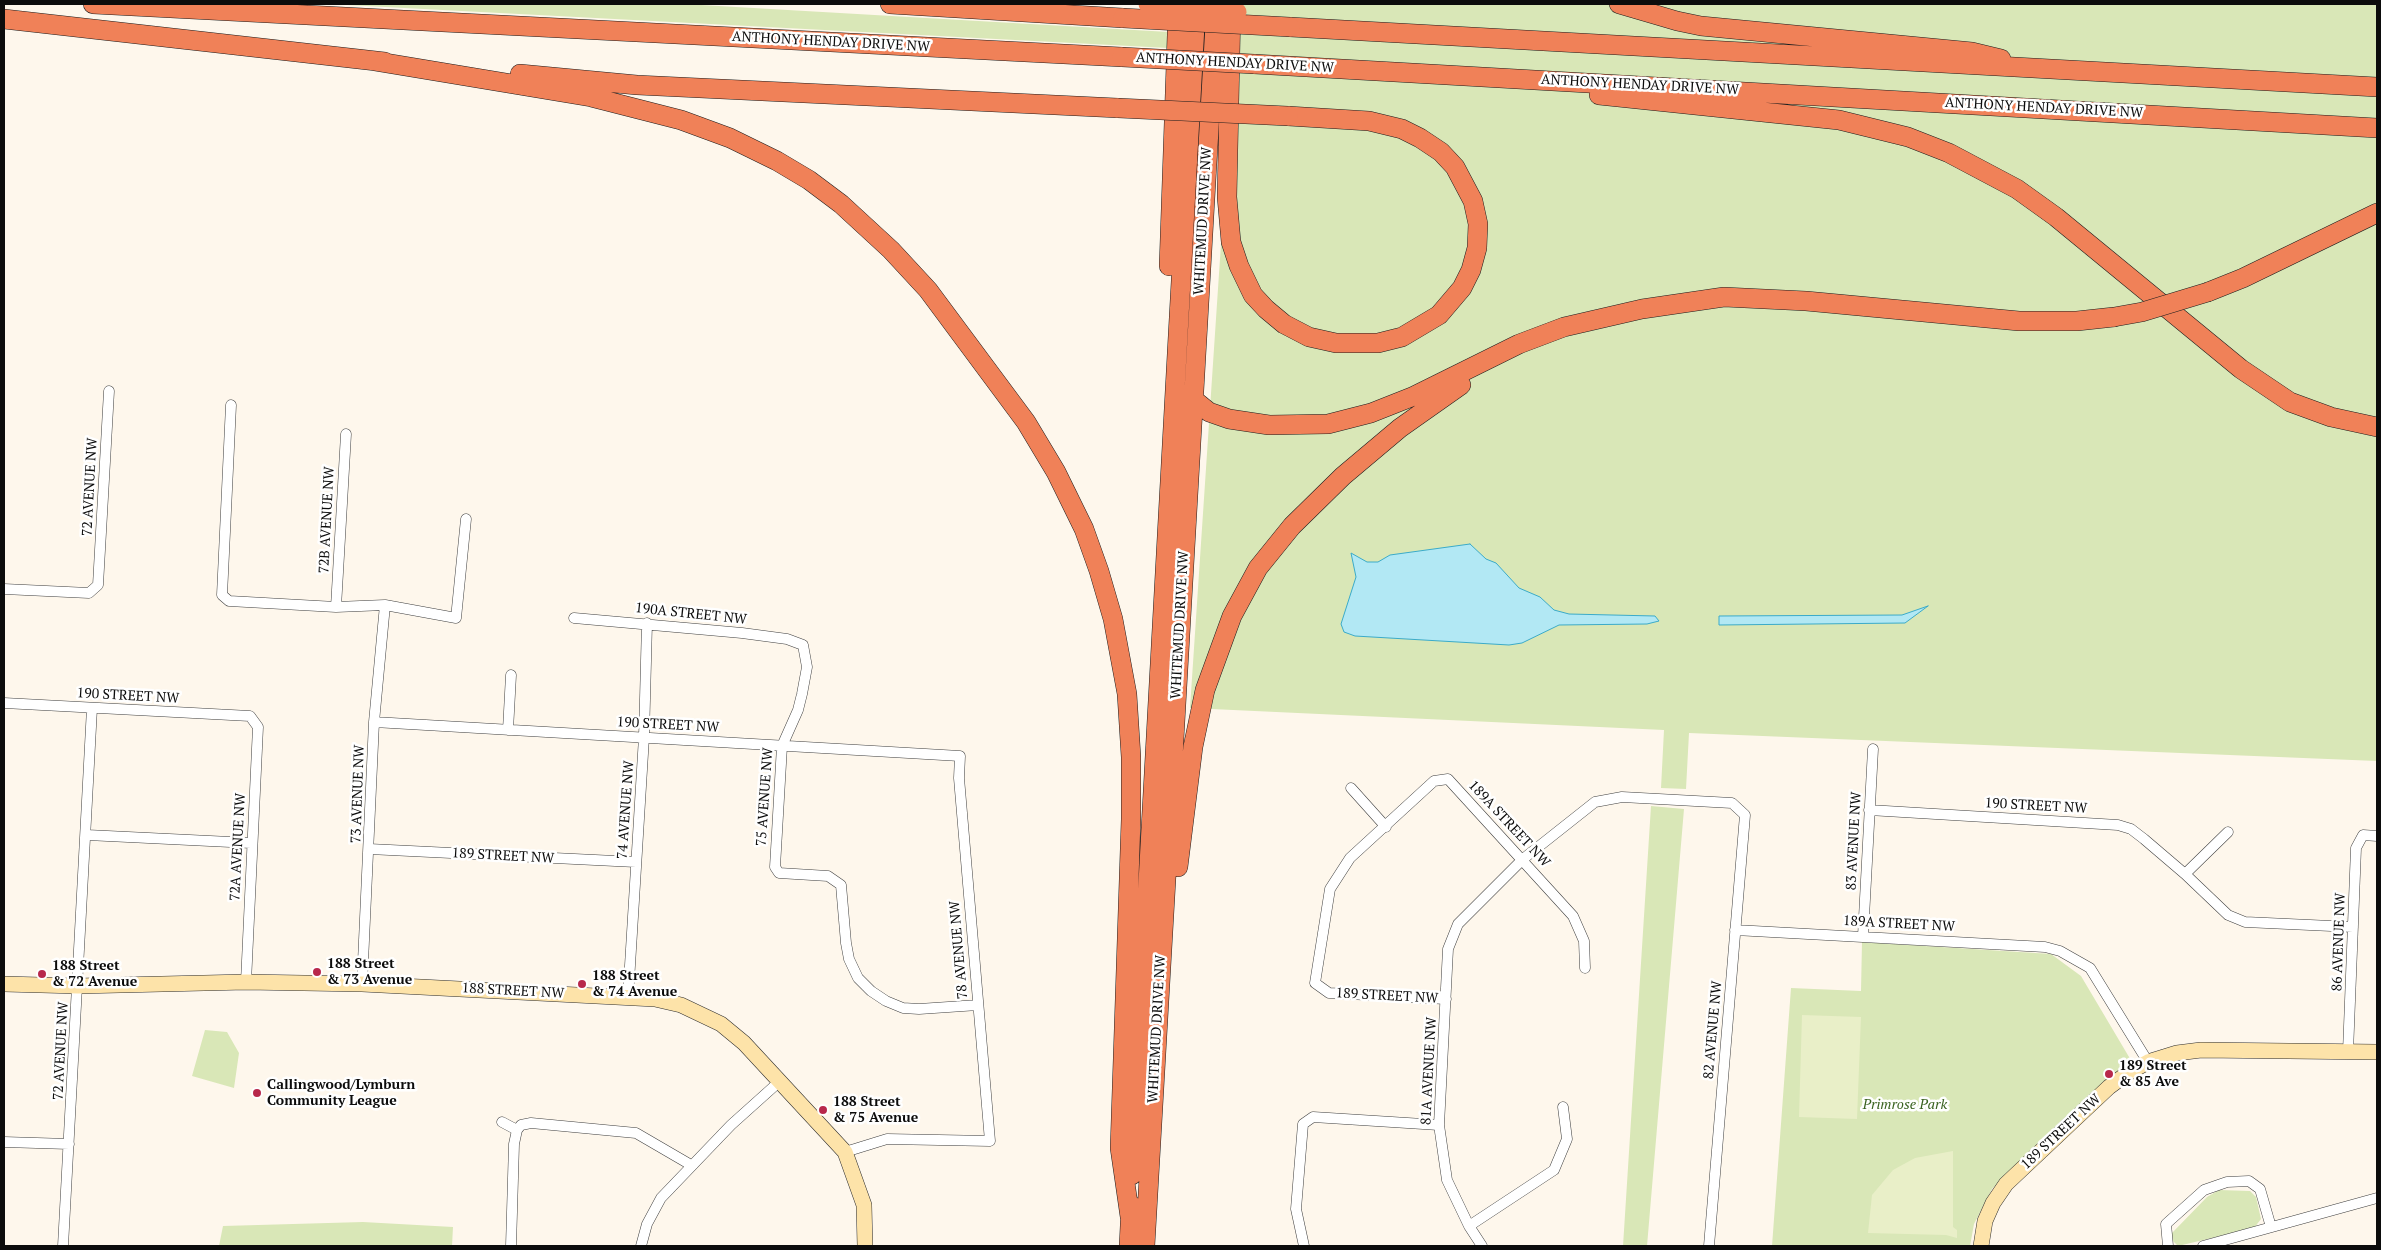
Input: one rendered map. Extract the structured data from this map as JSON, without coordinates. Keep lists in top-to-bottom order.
{
  "streets": {
    "highway": ["ANTHONY HENDAY DRIVE NW", "WHITEMUD DRIVE NW"],
    "street": [
      "72 AVENUE NW",
      "72B AVENUE NW",
      "190A STREET NW",
      "190 STREET NW",
      "73 AVENUE NW",
      "75 AVENUE NW",
      "74 AVENUE NW",
      "189A STREET NW",
      "83 AVENUE NW",
      "72A AVENUE NW",
      "189 STREET NW",
      "86 AVENUE NW",
      "78 AVENUE NW",
      "188 STREET NW",
      "82 AVENUE NW",
      "81A AVENUE NW"
    ]
  },
  "crossings": [
    ["72 AVENUE NW", "190 STREET NW"],
    ["72 AVENUE NW", "188 STREET NW"],
    ["190A STREET NW", "75 AVENUE NW"],
    ["190A STREET NW", "74 AVENUE NW"],
    ["190 STREET NW", "73 AVENUE NW"],
    ["190 STREET NW", "75 AVENUE NW"],
    ["190 STREET NW", "74 AVENUE NW"],
    ["190 STREET NW", "83 AVENUE NW"],
    ["190 STREET NW", "72A AVENUE NW"],
    ["190 STREET NW", "86 AVENUE NW"],
    ["190 STREET NW", "78 AVENUE NW"],
    ["73 AVENUE NW", "189 STREET NW"],
    ["73 AVENUE NW", "188 STREET NW"],
    ["75 AVENUE NW", "78 AVENUE NW"],
    ["74 AVENUE NW", "189 STREET NW"],
    ["74 AVENUE NW", "188 STREET NW"],
    ["189A STREET NW", "83 AVENUE NW"],
    ["189A STREET NW", "189 STREET NW"],
    ["189A STREET NW", "82 AVENUE NW"],
    ["189A STREET NW", "81A AVENUE NW"],
    ["72A AVENUE NW", "188 STREET NW"],
    ["189 STREET NW", "86 AVENUE NW"],
    ["189 STREET NW", "81A AVENUE NW"],
    ["78 AVENUE NW", "188 STREET NW"],
    ["82 AVENUE NW", "81A AVENUE NW"]
  ],
  "parks": ["Primrose Park"],
  "places": [
    "188 Street & 73 Avenue",
    "188 Street & 72 Avenue",
    "188 Street & 74 Avenue",
    "189 Street & 85 Ave",
    "Callingwood/Lymburn Community League",
    "188 Street & 75 Avenue"
  ]
}
